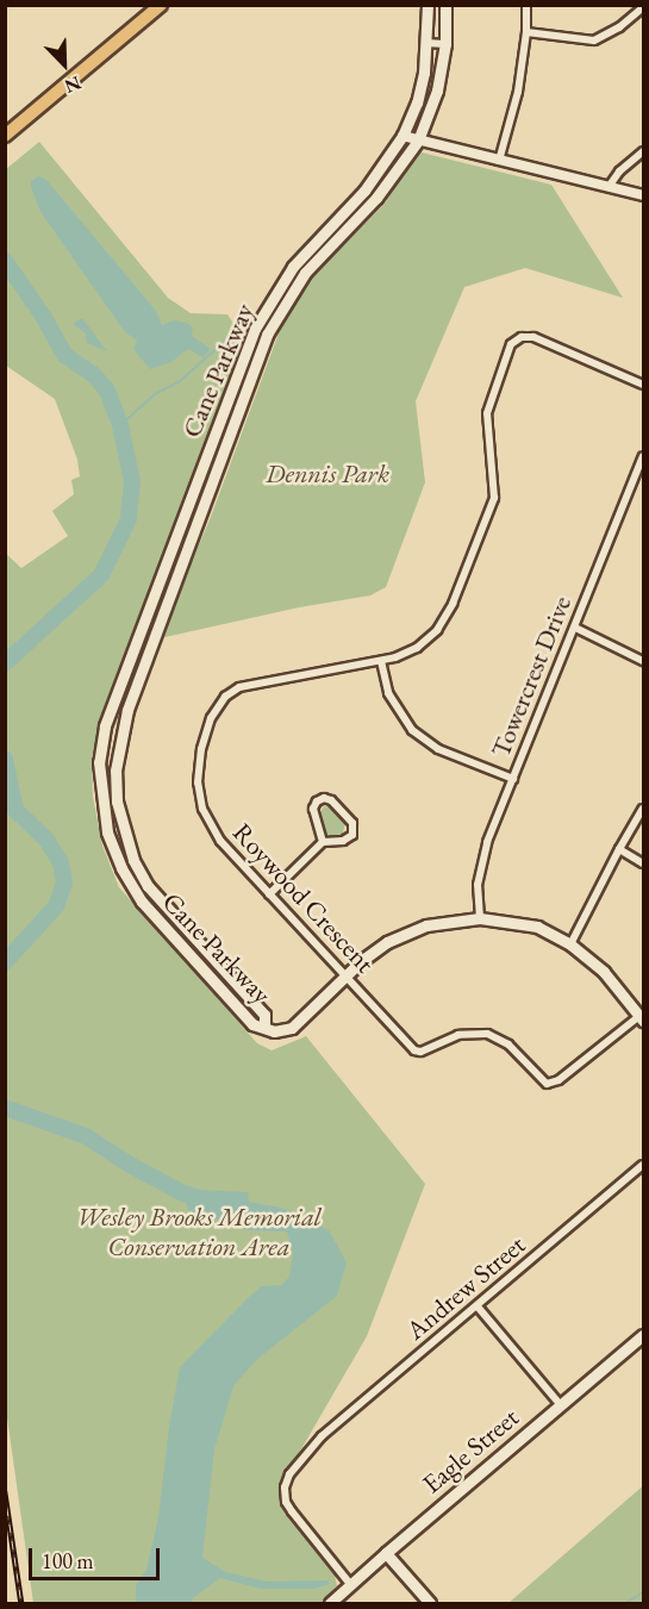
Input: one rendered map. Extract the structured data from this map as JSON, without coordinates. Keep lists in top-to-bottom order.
{
  "streets": {
    "main road": ["Cane Parkway", "Eagle Street"],
    "street": ["Towercrest Drive", "Roywood Crescent", "Andrew Street"]
  },
  "crossings": [
    ["Andrew Street", "Eagle Street"]
  ],
  "parks": ["Dennis Park", "Wesley Brooks Memorial Conservation Area"],
  "scale_bar": "100 m",
  "north": "bottom right"
}
